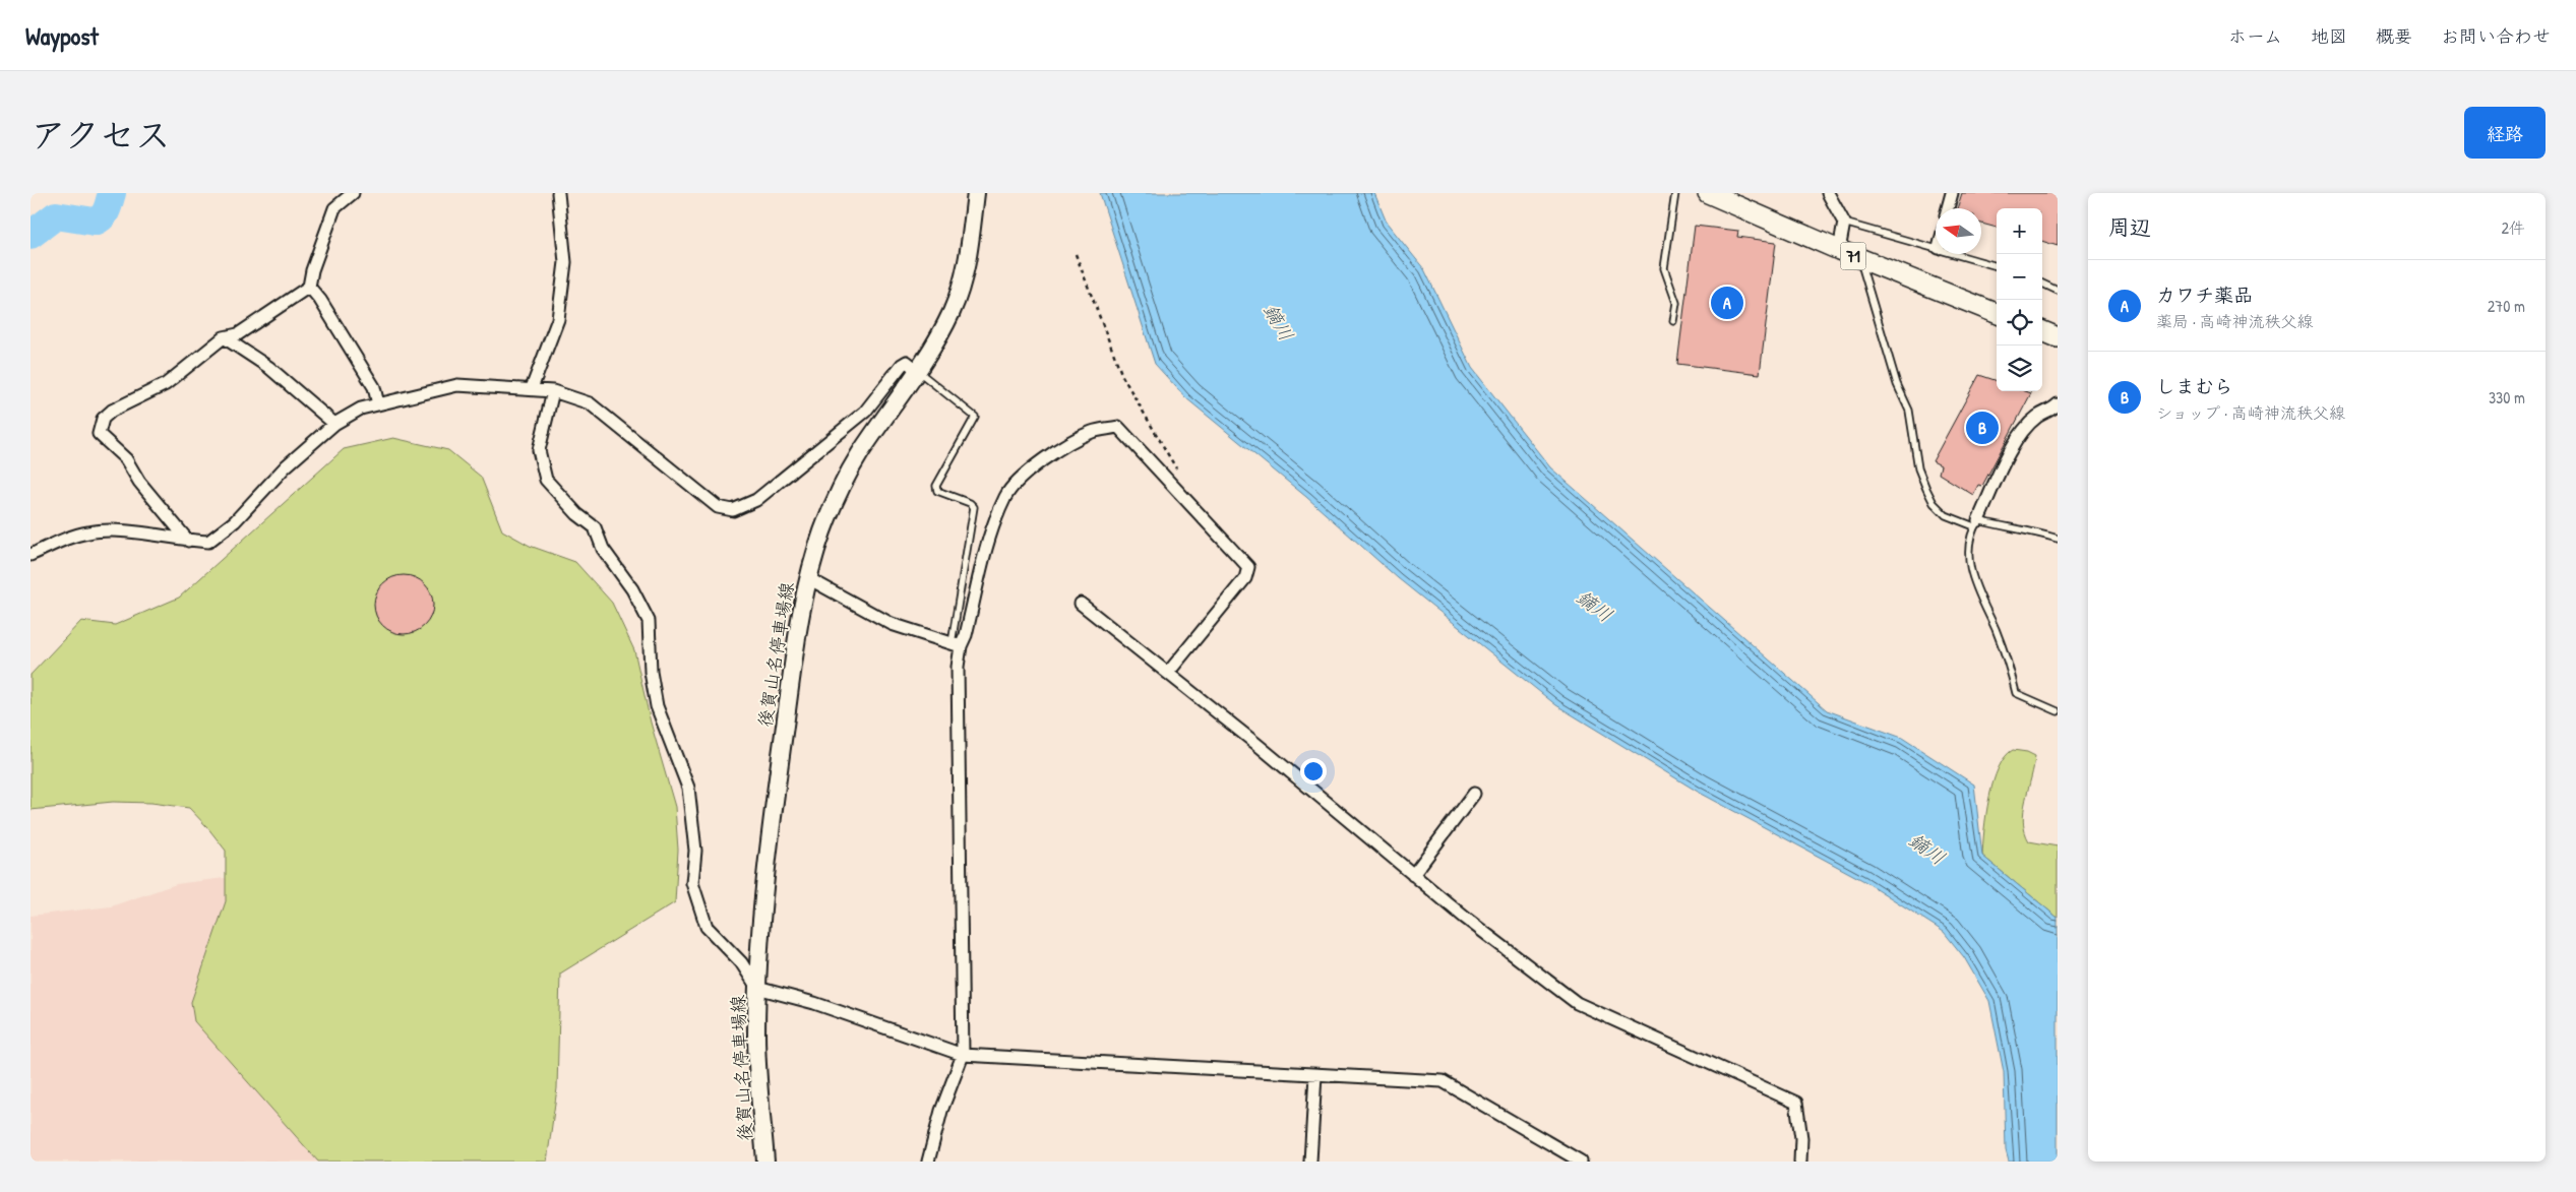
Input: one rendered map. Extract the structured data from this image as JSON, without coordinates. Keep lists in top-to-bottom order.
{
  "streets": {
    "main road": ["71", "後賀山名停車場線"]
  },
  "water": ["鏑川"],
  "north": "left",
  "page": {
    "header": "Waypost",
    "nav": [
      "ホーム",
      "地図",
      "概要",
      "お問い合わせ"
    ],
    "title": "アクセス",
    "buttons": "経路",
    "heading": ["周辺", "2件"],
    "map_buttons": ["+", "−"],
    "list": [
      {
        "mark": "A",
        "name": "カワチ薬品",
        "note": "薬局 · 高崎神流秩父線",
        "value": "270 m"
      },
      {
        "mark": "B",
        "name": "しまむら",
        "note": "ショップ · 高崎神流秩父線",
        "value": "330 m"
      }
    ],
    "pins": ["A", "B"]
  }
}
